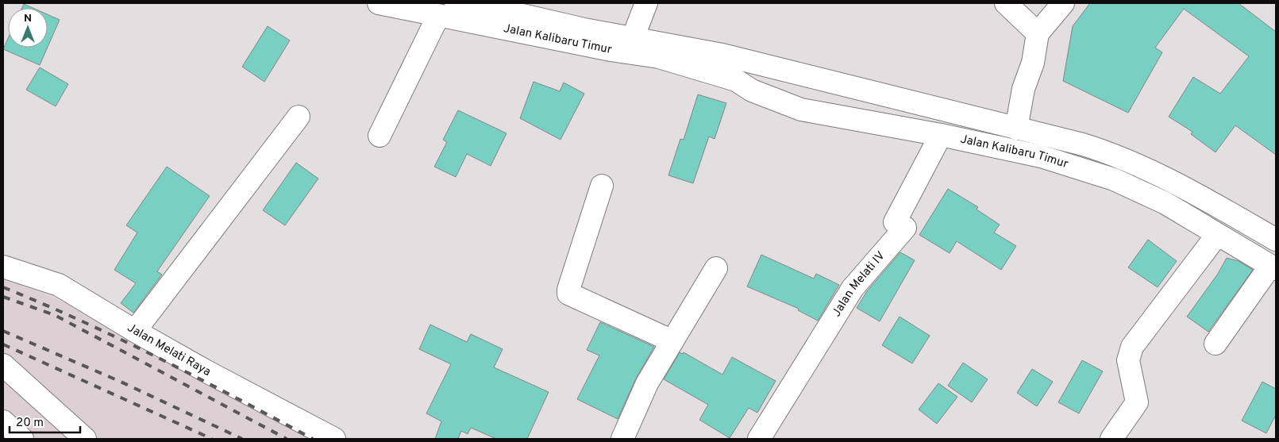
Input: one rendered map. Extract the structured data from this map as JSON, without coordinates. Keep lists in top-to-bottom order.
{
  "streets": {
    "main road": ["Jalan Kalibaru Timur", "Jalan Melati IV", "Jalan Melati Raya"]
  },
  "crossings": [
    ["Jalan Kalibaru Timur", "Jalan Melati IV"]
  ],
  "scale_bar": "20 m",
  "north": "top"
}
